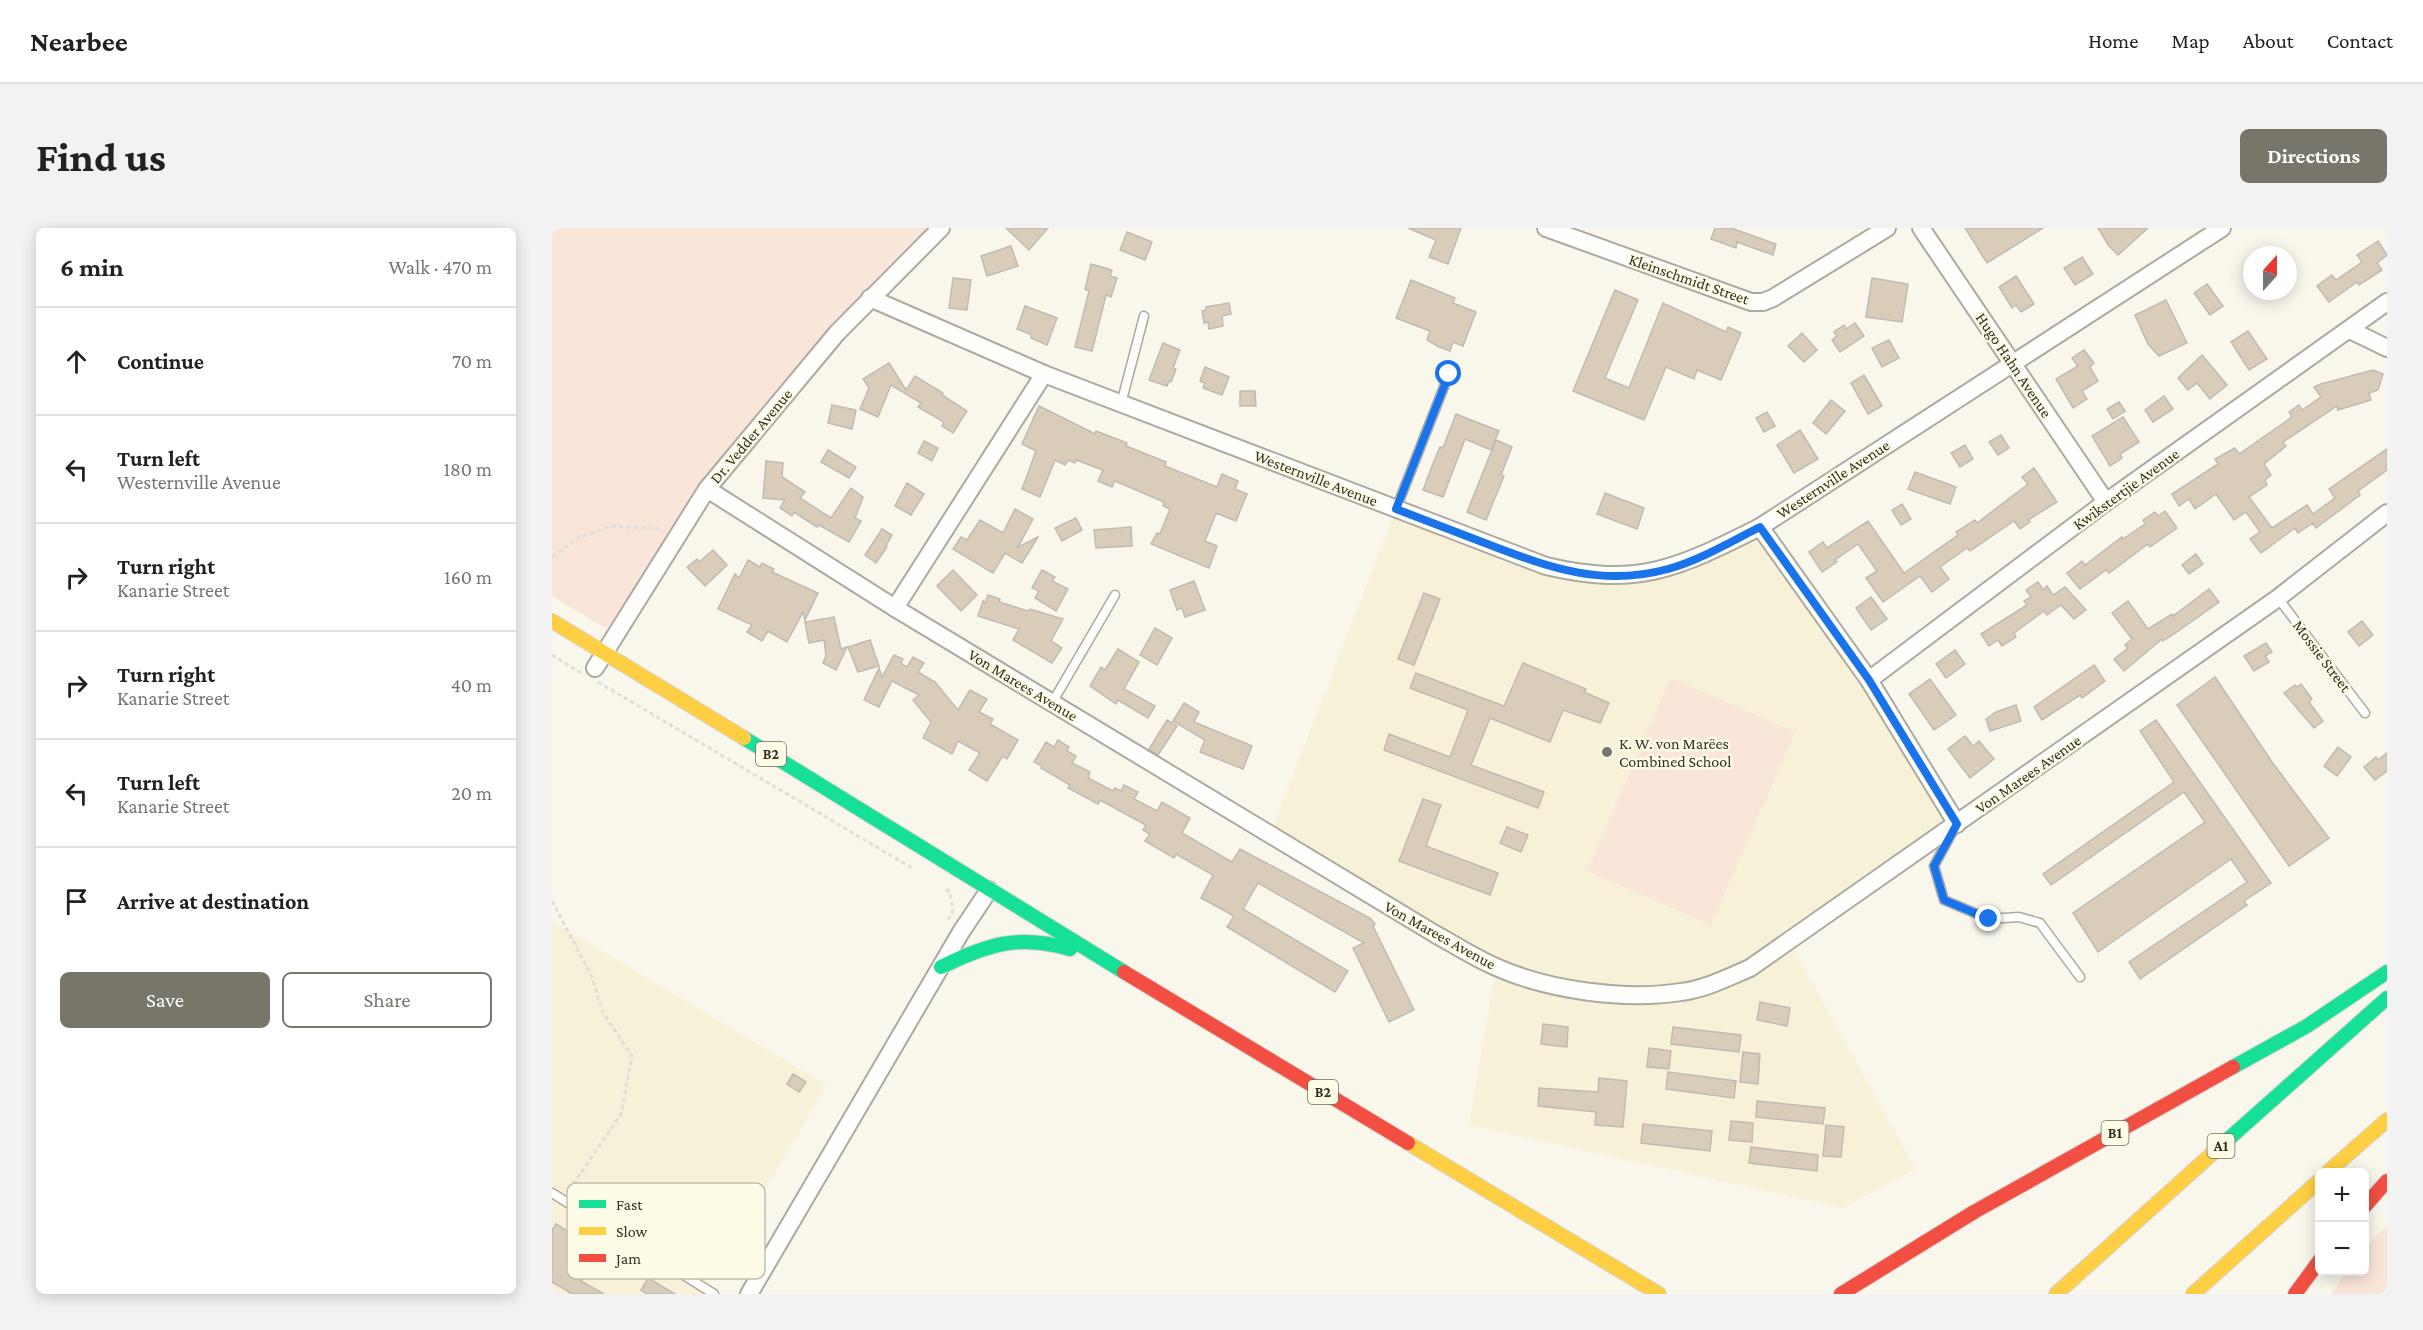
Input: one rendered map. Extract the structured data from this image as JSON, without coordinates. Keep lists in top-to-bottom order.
{
  "streets": {
    "highway": ["B2", "B1", "A1"],
    "street": [
      "Kleinschmidt Street",
      "Hugo Hahn Avenue",
      "Dr. Vedder Avenue",
      "Westernville Avenue",
      "Kwikstertjie Avenue",
      "Von Marees Avenue"
    ],
    "lane": ["Mossie Street"]
  },
  "crossings": [
    ["Hugo Hahn Avenue", "Westernville Avenue"],
    ["Hugo Hahn Avenue", "Kwikstertjie Avenue"],
    ["Dr. Vedder Avenue", "Westernville Avenue"],
    ["Dr. Vedder Avenue", "Von Marees Avenue"],
    ["Dr. Vedder Avenue", "B2"],
    ["Mossie Street", "Von Marees Avenue"]
  ],
  "places": ["K. W. von Marëes Combined School"],
  "legend": ["Fast", "Slow", "Jam"],
  "north": "top",
  "page": {
    "header": "Nearbee",
    "nav": [
      "Home",
      "Map",
      "About",
      "Contact"
    ],
    "buttons": [
      "Directions",
      ["Save", "Share"]
    ],
    "title": "Find us",
    "heading": ["6 min", "Walk · 470 m"],
    "list": [
      ["Continue", "70 m"],
      ["Turn left", "Westernville Avenue", "180 m"],
      ["Turn right", "Kanarie Street", "160 m"],
      ["Turn right", "Kanarie Street", "40 m"],
      ["Turn left", "Kanarie Street", "20 m"],
      "Arrive at destination"
    ],
    "map_buttons": ["+", "−"]
  }
}
